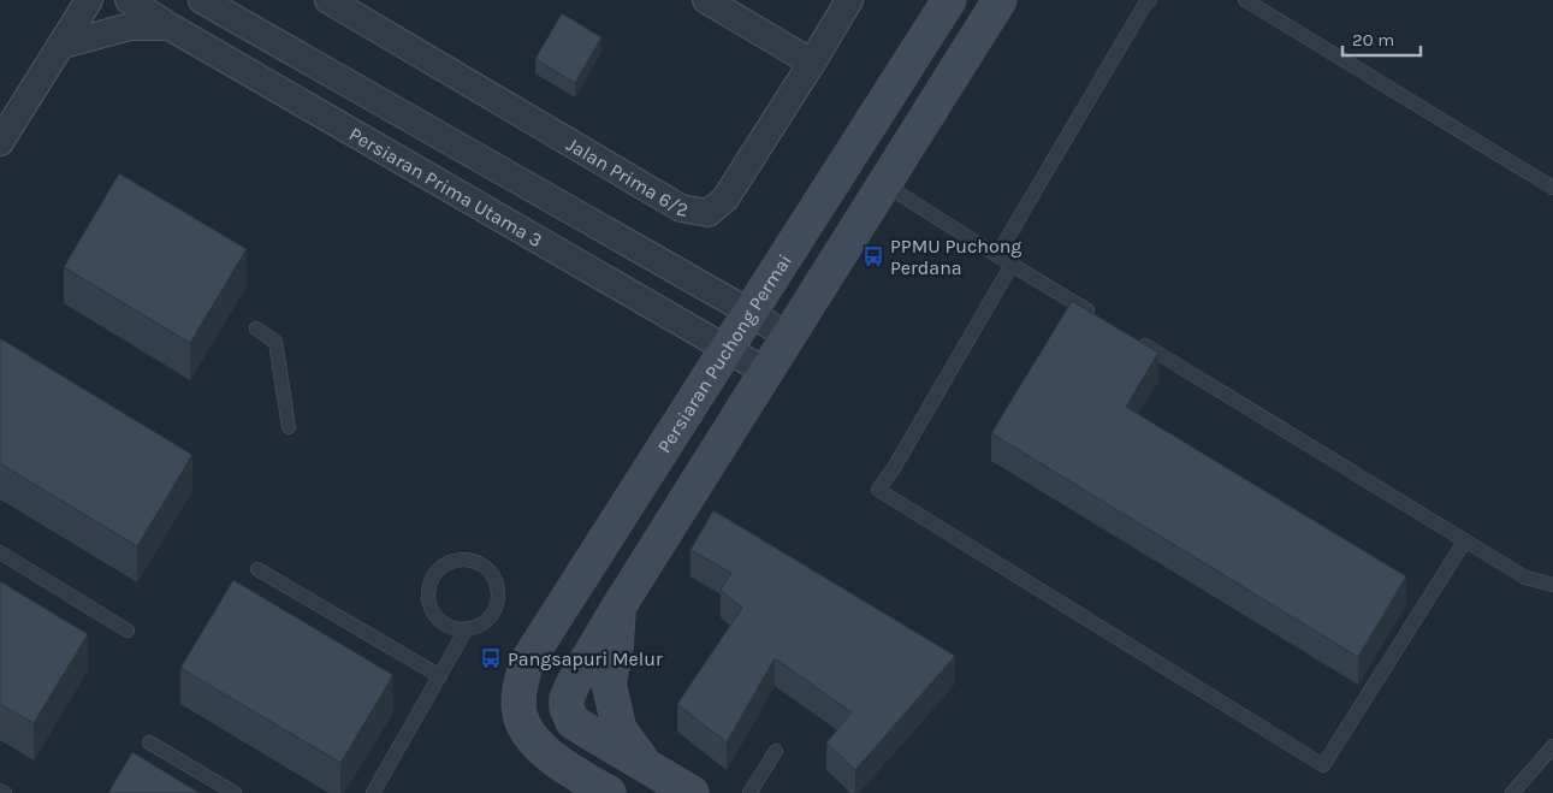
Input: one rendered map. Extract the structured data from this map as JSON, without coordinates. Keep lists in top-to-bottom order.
{
  "streets": {
    "main road": ["Persiaran Puchong Permai"],
    "street": ["Jalan Prima 6/2", "Persiaran Prima Utama 3"]
  },
  "crossings": [
    ["Persiaran Prima Utama 3", "Persiaran Puchong Permai"]
  ],
  "places": {
    "bus stop": ["PPMU Puchong Perdana", "Pangsapuri Melur"]
  },
  "scale_bar": "20 m"
}
